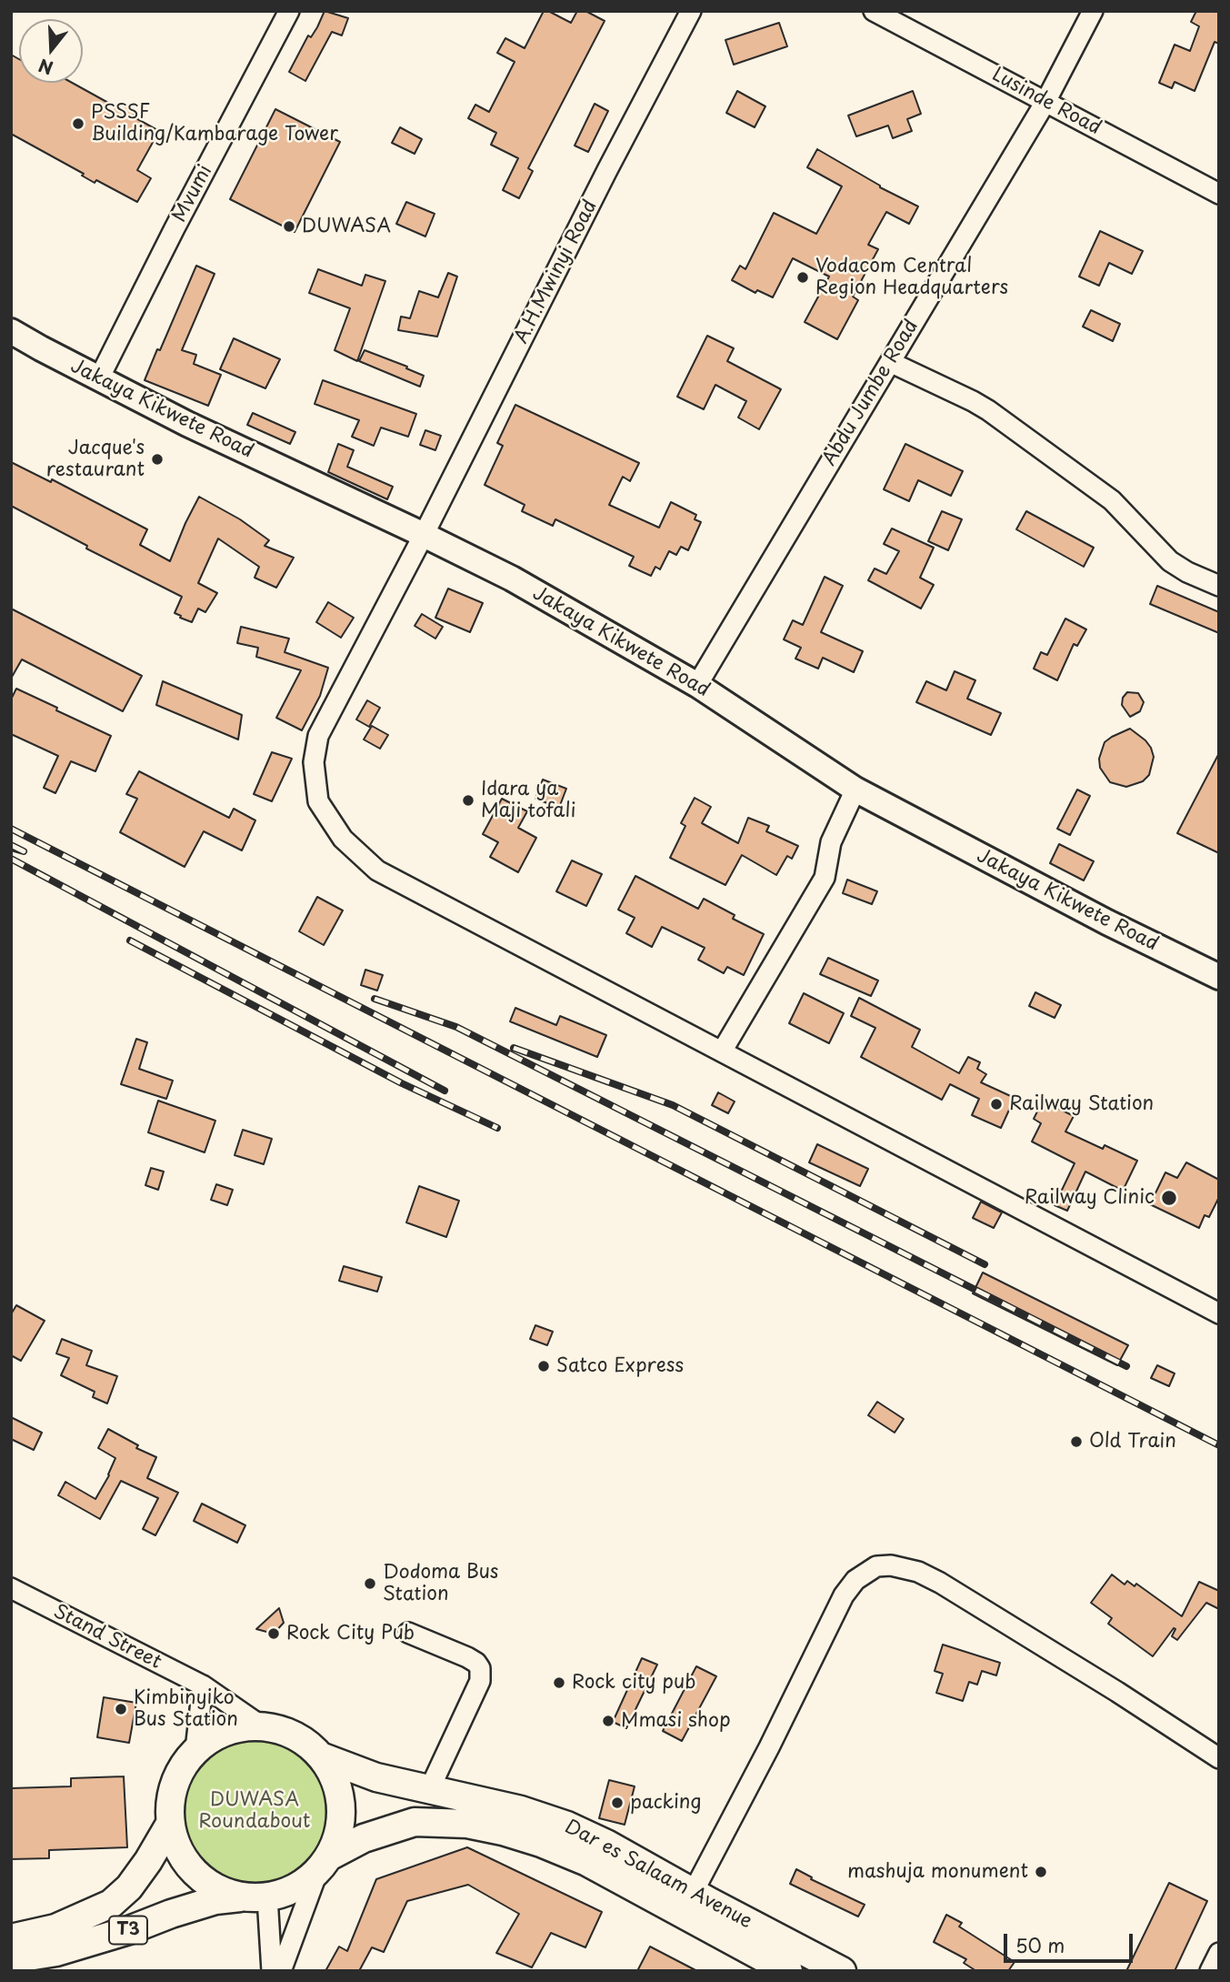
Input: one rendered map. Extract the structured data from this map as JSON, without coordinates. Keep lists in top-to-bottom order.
{
  "streets": {
    "highway": ["Dar es Salaam Avenue", "T3"],
    "main road": ["Jakaya Kikwete Road"],
    "street": [
      "Lusinde Road",
      "Mvumi",
      "A.H.Mwinyi Road",
      "Abdu Jumbe Road",
      "Stand Street"
    ]
  },
  "crossings": [
    ["Lusinde Road", "Abdu Jumbe Road"],
    ["Mvumi", "Jakaya Kikwete Road"],
    ["A.H.Mwinyi Road", "Jakaya Kikwete Road"],
    ["Abdu Jumbe Road", "Jakaya Kikwete Road"],
    ["Stand Street", "Dar es Salaam Avenue"],
    ["Stand Street", "T3"],
    ["Dar es Salaam Avenue", "T3"]
  ],
  "parks": ["DUWASA Roundabout"],
  "places": [
    "PSSSF Building/Kambarage Tower",
    "DUWASA",
    "Vodacom Central Region Headquarters",
    "Jacque's restaurant",
    "Idara ya Maji tofali",
    "Railway Station",
    "Railway Clinic",
    "Satco Express",
    "Old Train",
    "Dodoma Bus Station",
    "Rock City Pub",
    "Rock city pub",
    "Kimbinyiko Bus Station",
    "Mmasi shop",
    "packing",
    "mashuja monument"
  ],
  "scale_bar": "50 m",
  "north": "bottom"
}
